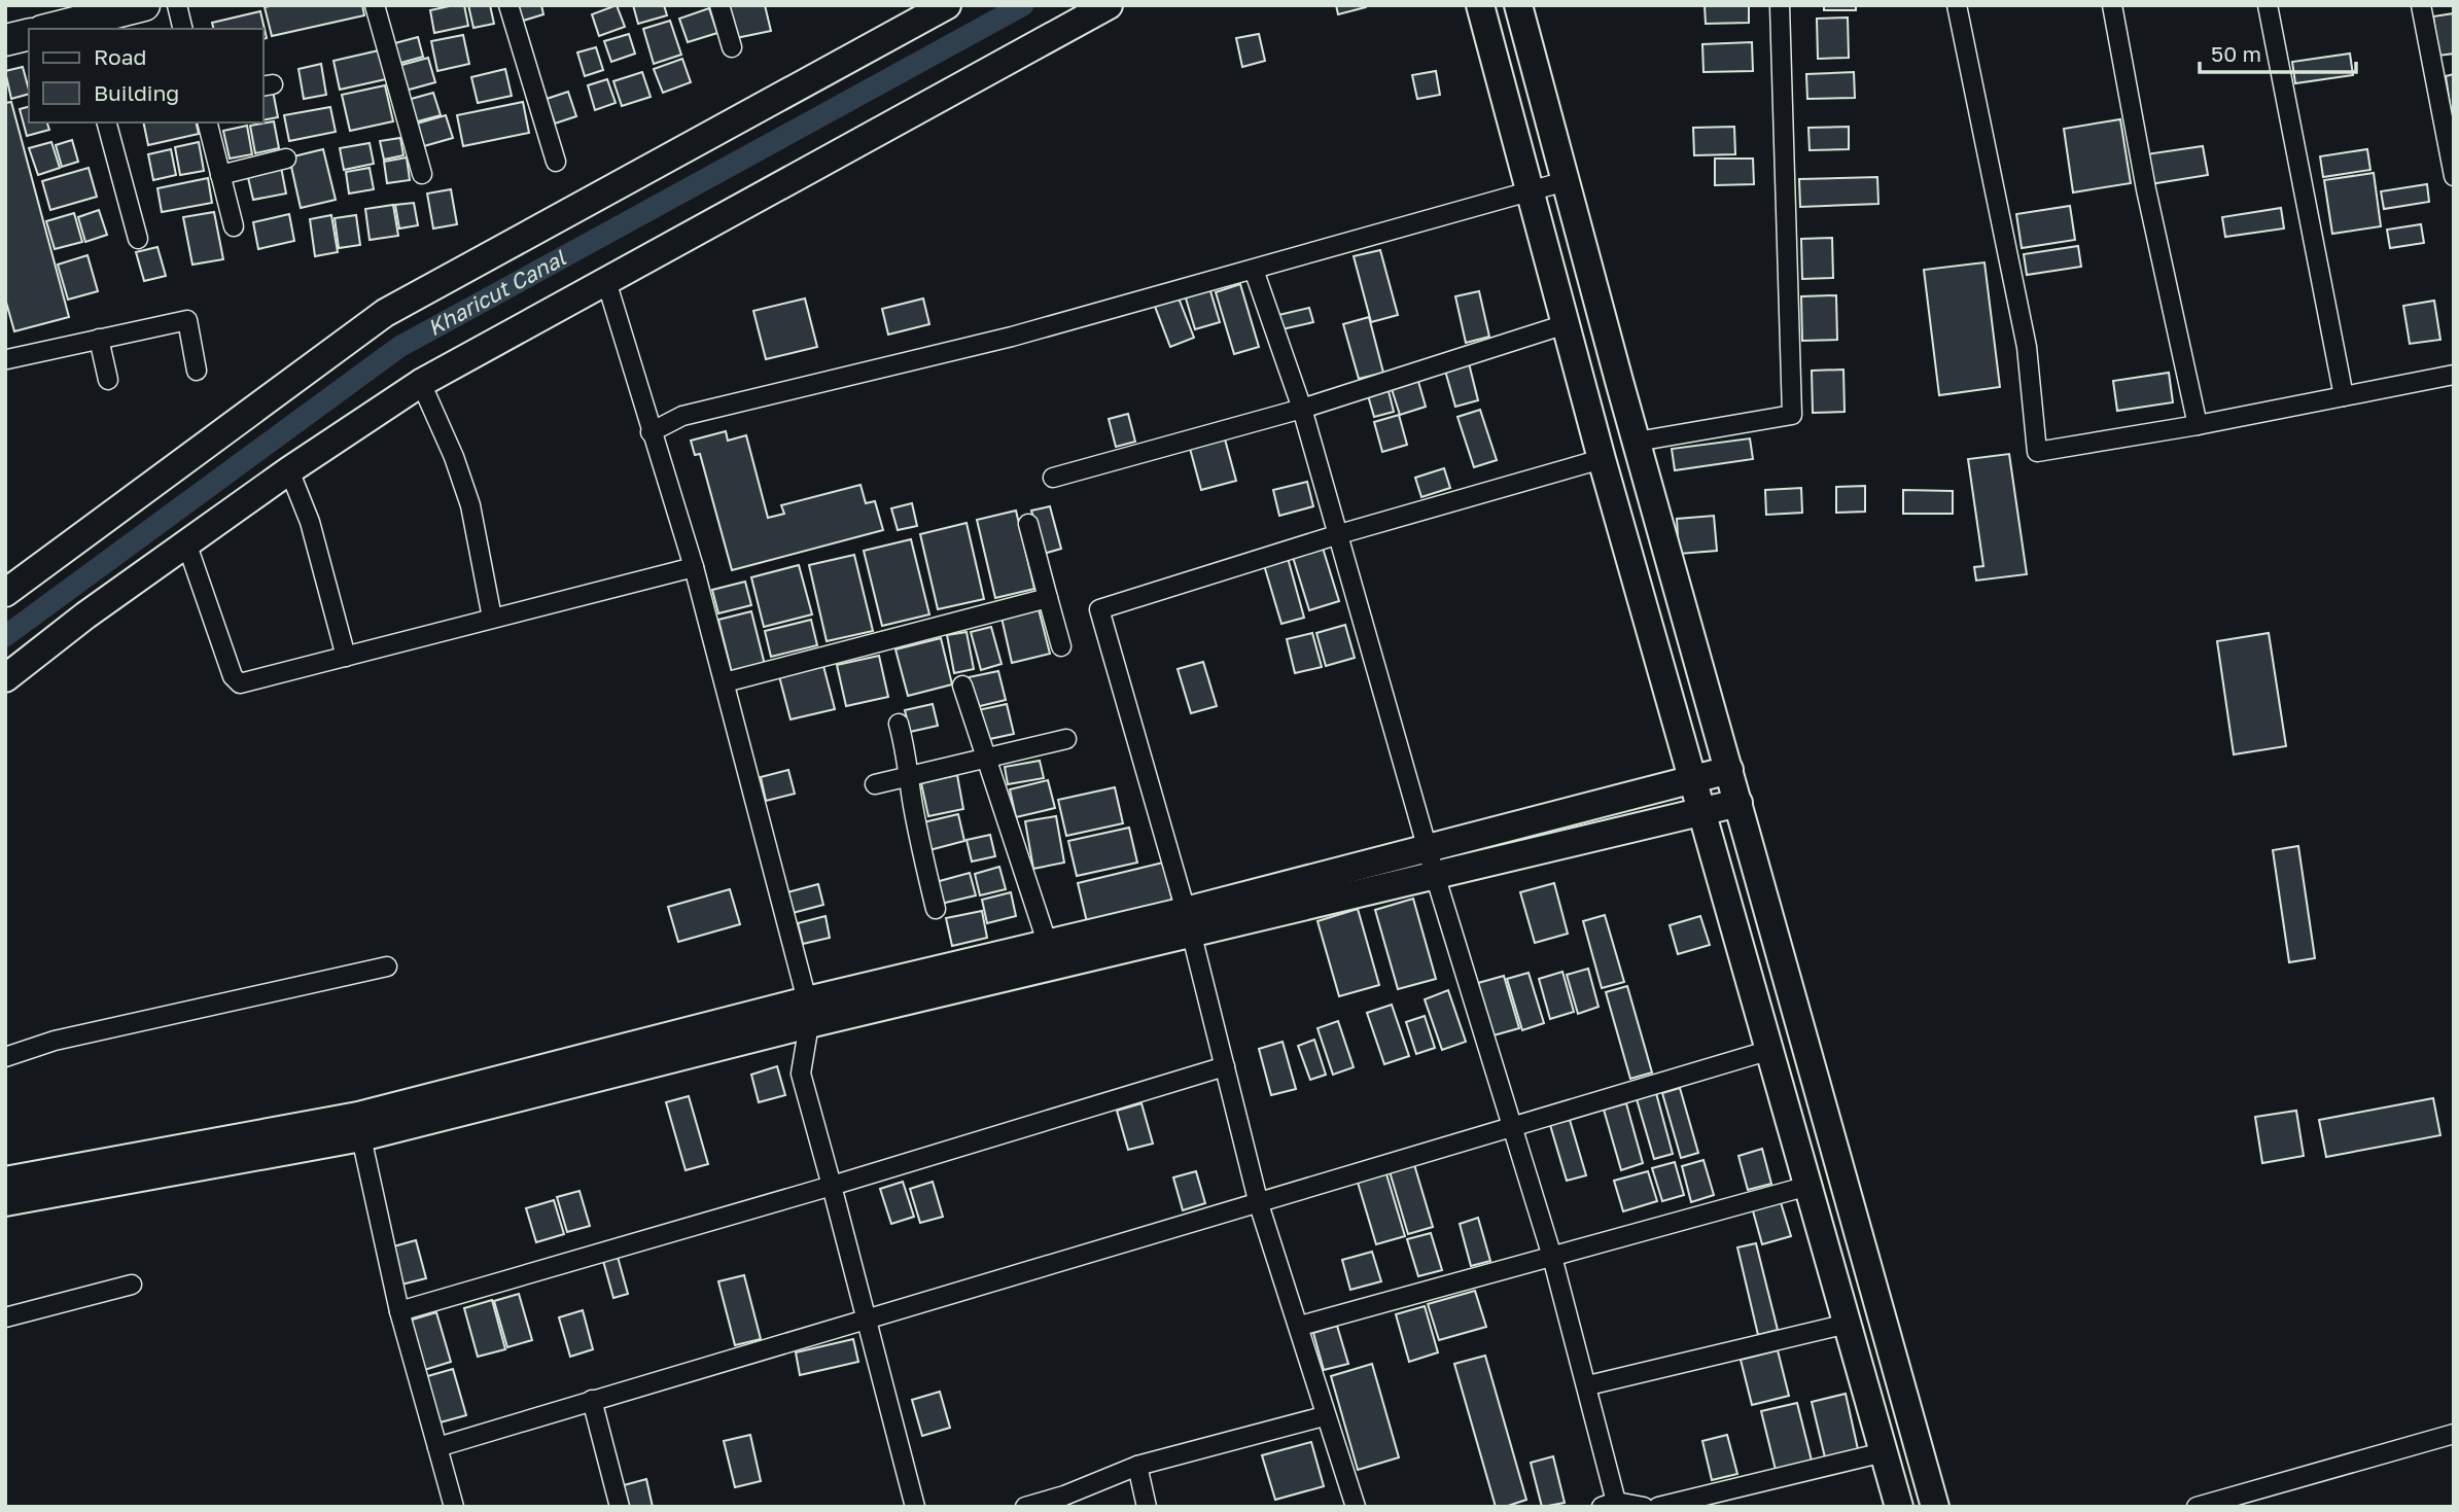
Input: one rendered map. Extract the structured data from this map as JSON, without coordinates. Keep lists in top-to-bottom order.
{
  "water": ["Kharicut Canal"],
  "legend": ["Road", "Building"],
  "scale_bar": "50 m"
}
